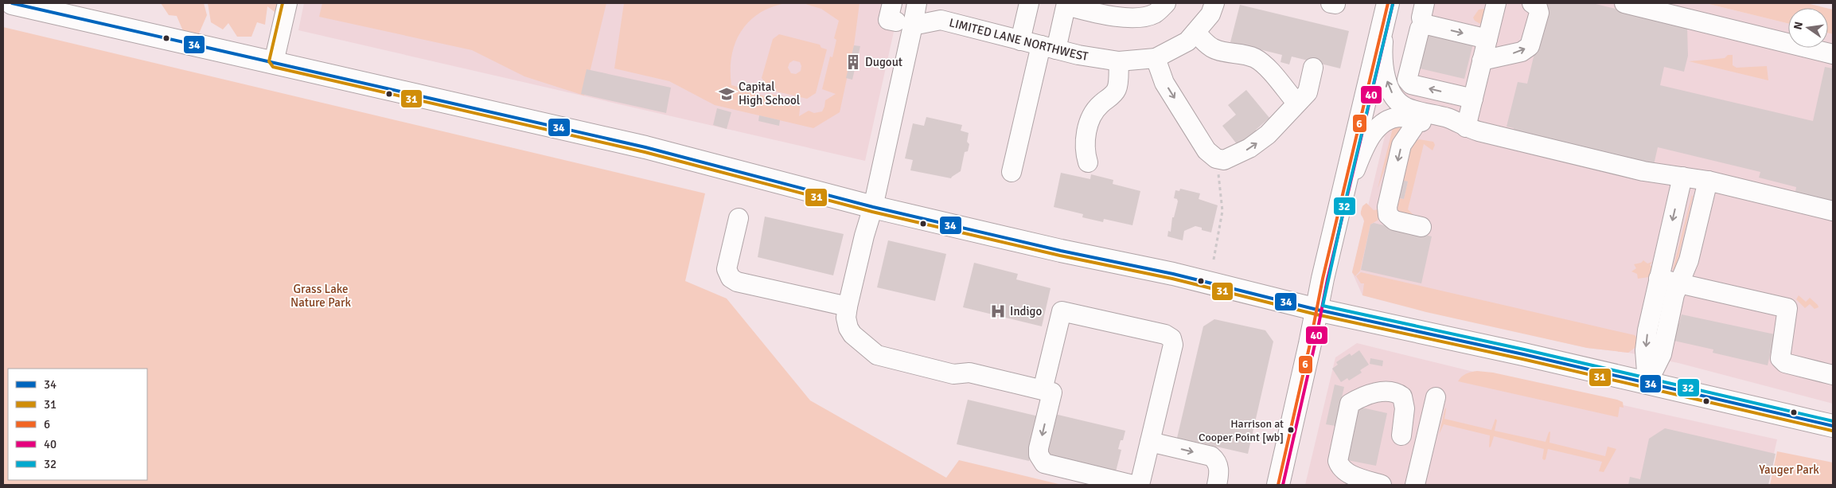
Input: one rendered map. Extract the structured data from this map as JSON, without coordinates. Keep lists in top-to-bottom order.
{
  "streets": {
    "street": ["LIMITED LANE NORTHWEST"]
  },
  "parks": ["Grass Lake Nature Park", "Yauger Park"],
  "places": {
    "building": ["Dugout"],
    "school or university": ["Capital High School"],
    "hospital": ["Indigo"],
    "other": ["Harrison at Cooper Point [wb]"]
  },
  "lines": [
    "transit line 34",
    "transit line 31",
    "transit line 6",
    "transit line 40",
    "transit line 32"
  ],
  "legend": [
    "34",
    "31",
    "6",
    "40",
    "32"
  ],
  "north": "left"
}
